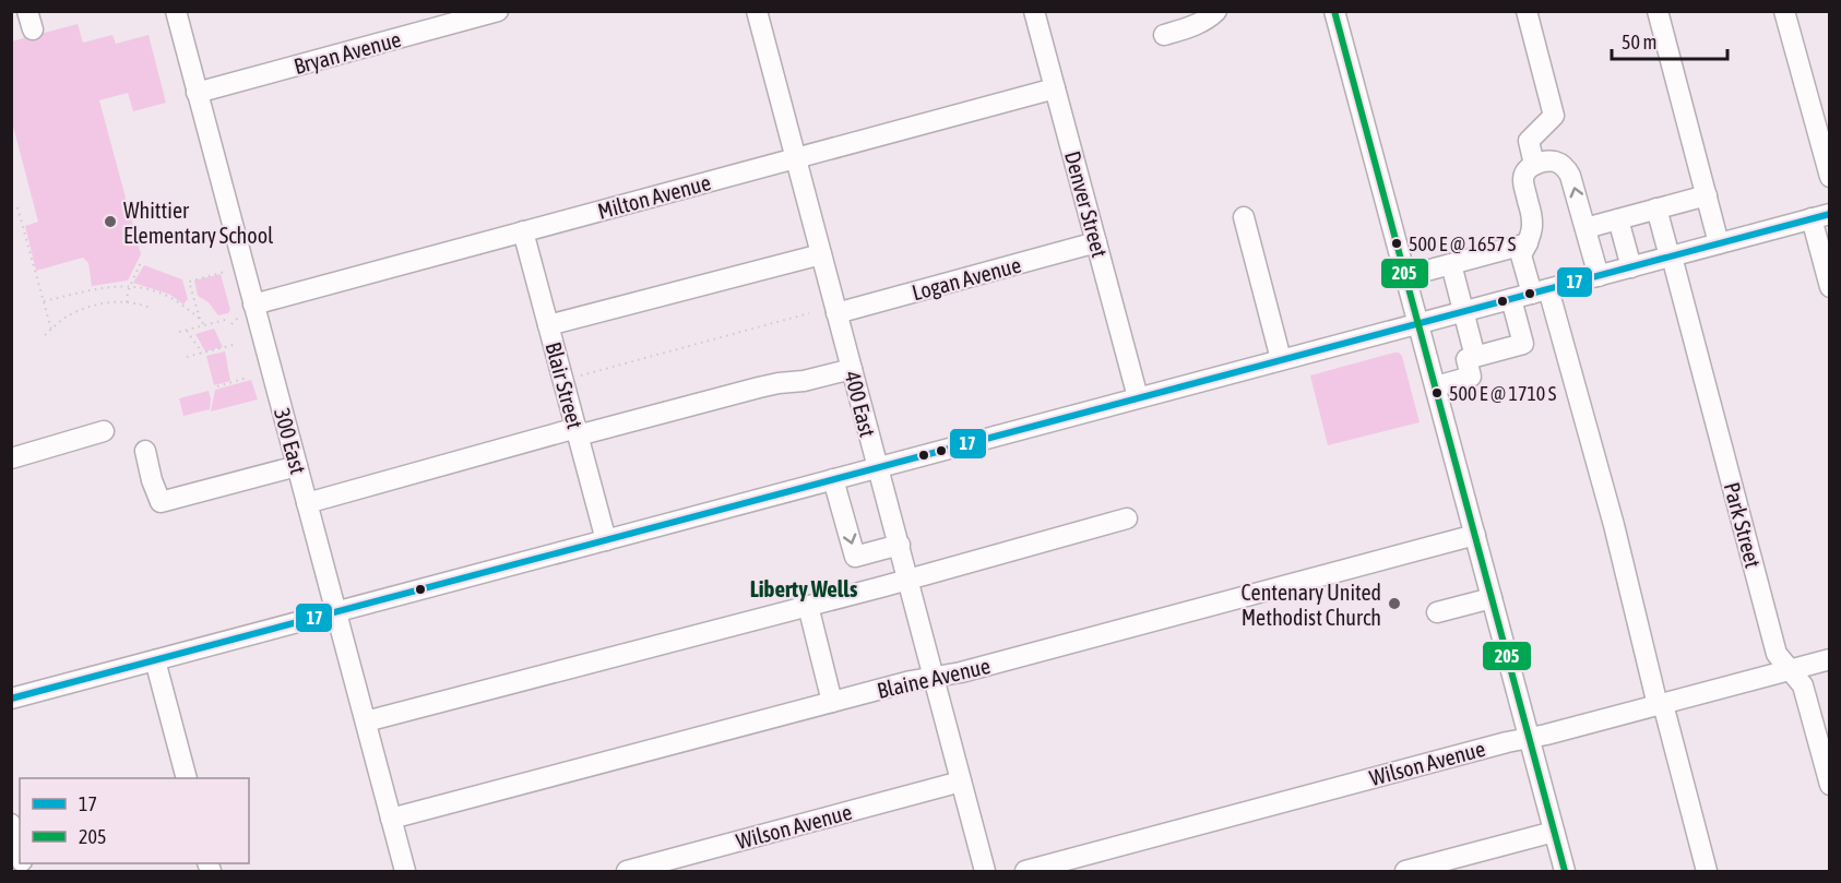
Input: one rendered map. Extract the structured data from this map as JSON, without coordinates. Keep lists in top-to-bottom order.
{
  "streets": {
    "street": [
      "Bryan Avenue",
      "Milton Avenue",
      "Denver Street",
      "Logan Avenue",
      "Blair Street",
      "400 East",
      "300 East",
      "Park Street",
      "Blaine Avenue",
      "Wilson Avenue"
    ]
  },
  "crossings": [
    ["Bryan Avenue", "300 East"],
    ["Milton Avenue", "Denver Street"],
    ["Milton Avenue", "Blair Street"],
    ["Milton Avenue", "400 East"],
    ["Milton Avenue", "300 East"],
    ["Denver Street", "Logan Avenue"],
    ["Logan Avenue", "400 East"],
    ["400 East", "Blaine Avenue"],
    ["400 East", "Wilson Avenue"],
    ["300 East", "Blaine Avenue"],
    ["Park Street", "Wilson Avenue"]
  ],
  "districts": ["Liberty Wells"],
  "places": [
    "Whittier Elementary School",
    "500 E @ 1657 S",
    "500 E @ 1710 S",
    "Centenary United Methodist Church"
  ],
  "lines": ["transit line 205", "transit line 17"],
  "legend": ["17", "205"],
  "scale_bar": "50 m"
}
